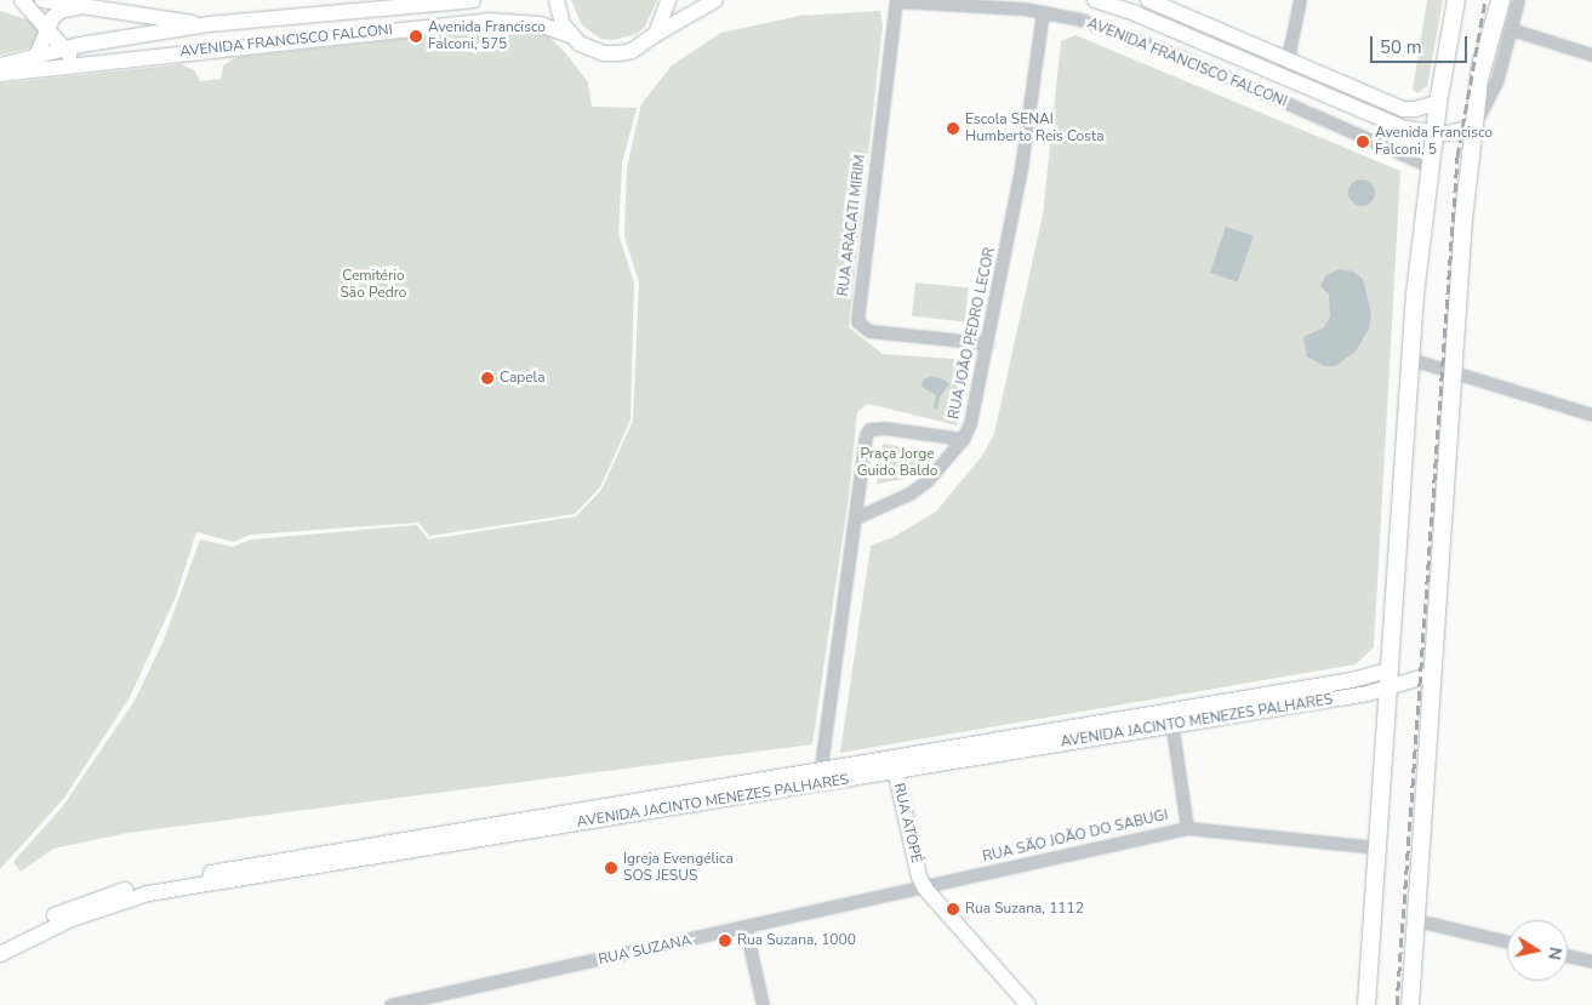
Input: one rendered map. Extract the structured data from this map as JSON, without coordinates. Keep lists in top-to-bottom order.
{
  "streets": {
    "main road": ["AVENIDA FRANCISCO FALCONI", "AVENIDA JACINTO MENEZES PALHARES", "RUA ATOPÉ"],
    "street": [
      "RUA ARACATI MIRIM",
      "RUA JOÃO PEDRO LECOR",
      "RUA SÃO JOÃO DO SABUGI",
      "RUA SUZANA"
    ]
  },
  "crossings": [
    ["AVENIDA FRANCISCO FALCONI", "RUA ARACATI MIRIM"],
    ["AVENIDA FRANCISCO FALCONI", "RUA JOÃO PEDRO LECOR"],
    ["RUA ARACATI MIRIM", "RUA JOÃO PEDRO LECOR"],
    ["AVENIDA JACINTO MENEZES PALHARES", "RUA ATOPÉ"],
    ["RUA ATOPÉ", "RUA SÃO JOÃO DO SABUGI"],
    ["RUA ATOPÉ", "RUA SUZANA"],
    ["RUA SÃO JOÃO DO SABUGI", "RUA SUZANA"]
  ],
  "parks": ["Cemitério São Pedro", "Praça Jorge Guido Baldo"],
  "places": [
    "Avenida Francisco Falconi, 575",
    "Escola SENAI Humberto Reis Costa",
    "Avenida Francisco Falconi, 5",
    "Capela",
    "Igreja Evengélica SOS JESUS",
    "Rua Suzana, 1112",
    "Rua Suzana, 1000"
  ],
  "scale_bar": "50 m",
  "north": "right"
}
